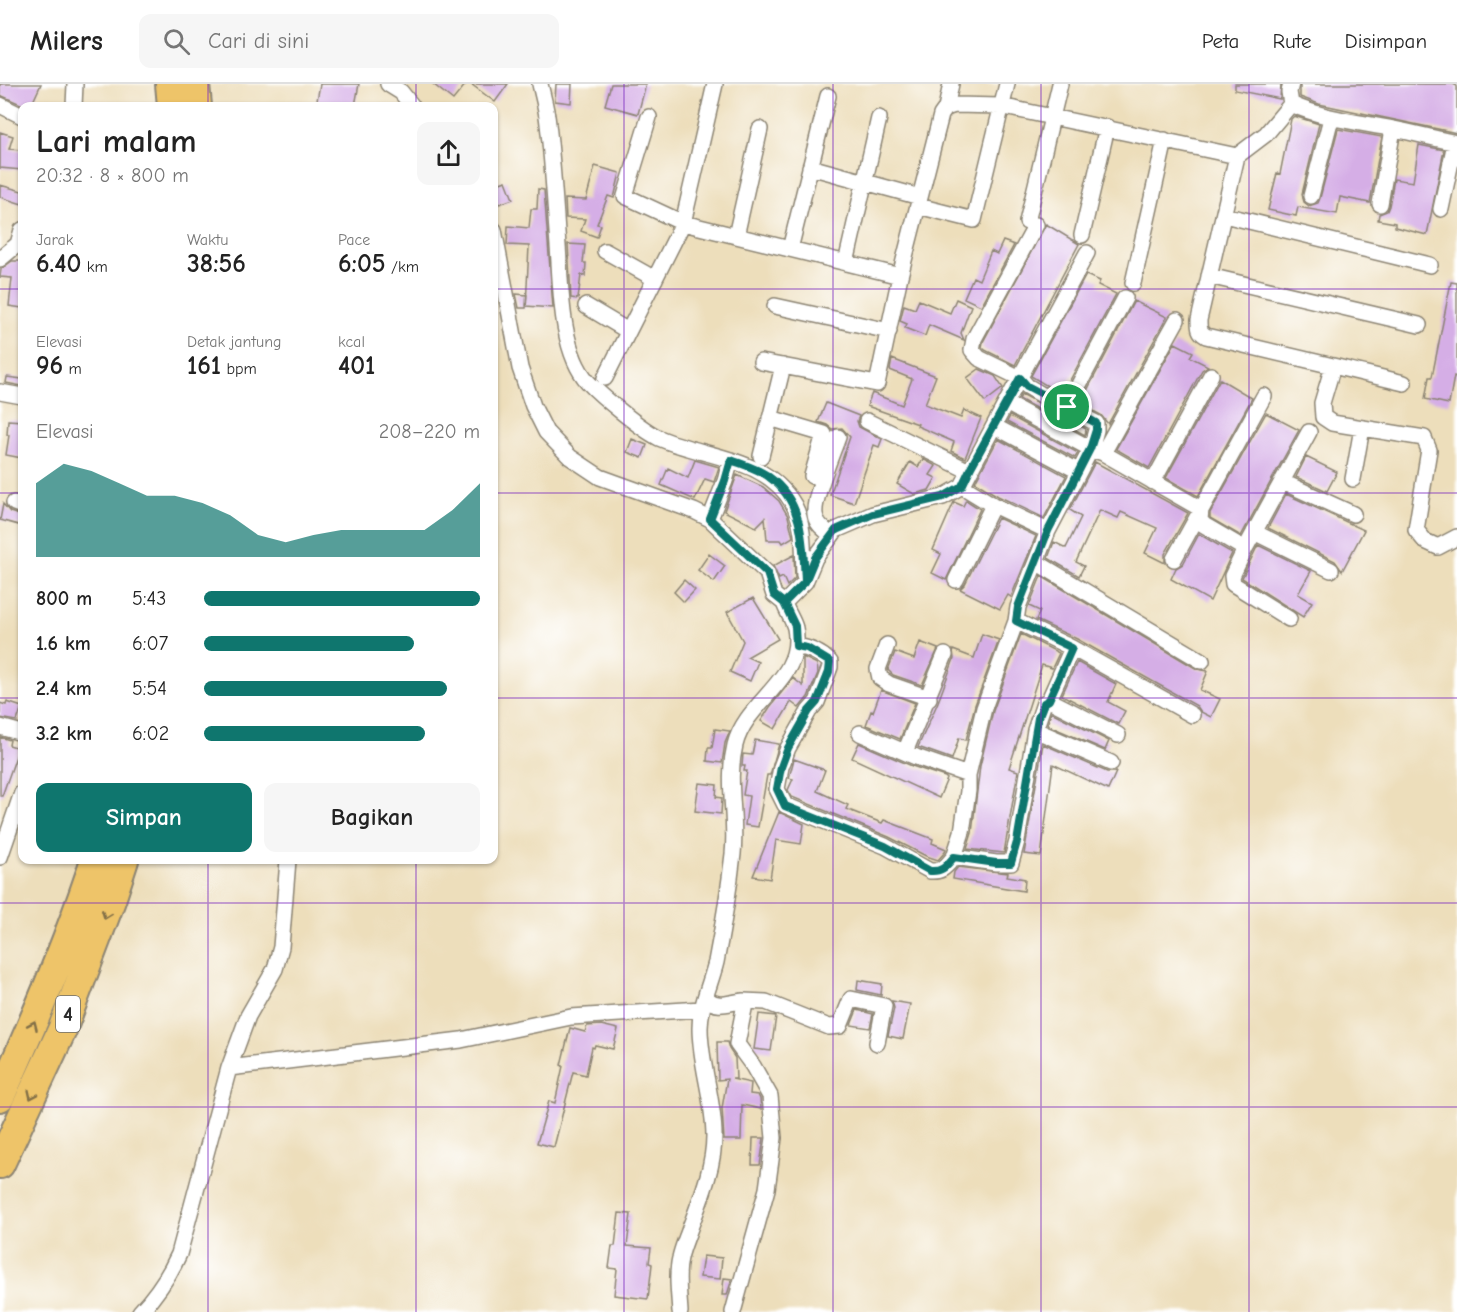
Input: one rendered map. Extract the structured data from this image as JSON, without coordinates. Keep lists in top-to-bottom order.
{
  "streets": {
    "highway": ["4"]
  },
  "page": {
    "header": "Milers",
    "search": "Cari di sini",
    "nav": ["Peta", "Rute", "Disimpan"],
    "heading": ["Lari malam", "20:32 · 8 × 800 m"],
    "stats": [
      ["Jarak", "6.40 km"],
      ["Waktu", "38:56"],
      ["Pace", "6:05 /km"],
      ["Elevasi", "96 m"],
      ["Detak jantung", "161 bpm"],
      ["kcal", "401"]
    ],
    "chart": ["Elevasi", "208–220 m"],
    "list": [
      {
        "name": "800 m",
        "note": "5:43"
      },
      {
        "name": "1.6 km",
        "note": "6:07"
      },
      {
        "name": "2.4 km",
        "note": "5:54"
      },
      {
        "name": "3.2 km",
        "note": "6:02"
      }
    ],
    "buttons": ["Simpan", "Bagikan"]
  }
}
